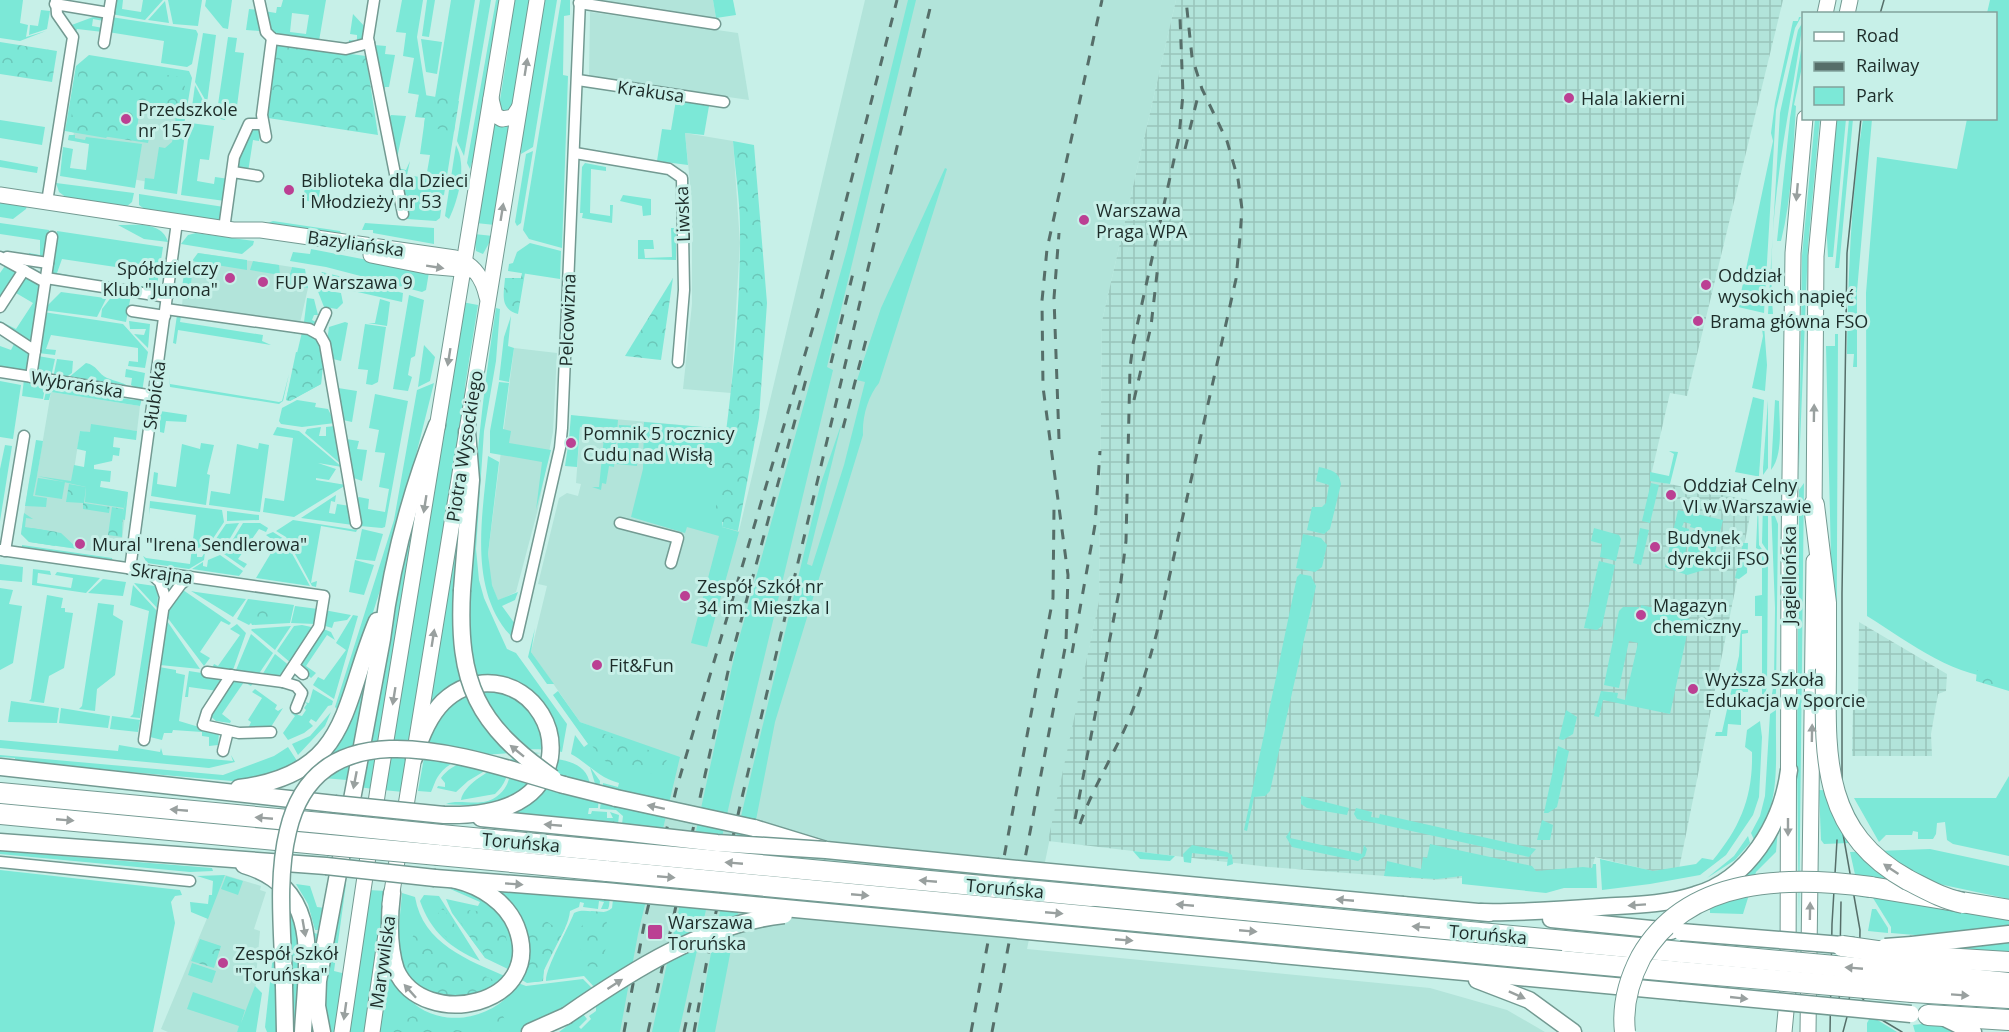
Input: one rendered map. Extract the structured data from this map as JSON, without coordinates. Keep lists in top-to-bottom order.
{
  "streets": {
    "highway": ["Toruńska"],
    "main road": [
      "Bazyliańska",
      "Piotra Wysockiego",
      "Jagiellońska",
      "Marywilska"
    ],
    "street": [
      "Krakusa",
      "Liwska",
      "Pelcowizna",
      "Wybrańska",
      "Słubicka",
      "Skrajna"
    ]
  },
  "crossings": [
    ["Krakusa", "Pelcowizna"],
    ["Liwska", "Pelcowizna"],
    ["Bazyliańska", "Słubicka"],
    ["Bazyliańska", "Piotra Wysockiego"],
    ["Wybrańska", "Słubicka"],
    ["Słubicka", "Skrajna"],
    ["Piotra Wysockiego", "Marywilska"]
  ],
  "places": {
    "other": [
      "Hala lakierni",
      "Przedszkole nr 157",
      "Biblioteka dla Dzieci i Młodzieży nr 53",
      "Warszawa Praga WPA",
      "Spółdzielczy Klub \"Junona\"",
      "FUP Warszawa 9",
      "Oddział wysokich napięć",
      "Brama główna FSO",
      "Pomnik 5 rocznicy Cudu nad Wisłą",
      "Oddział Celny VI w Warszawie",
      "Mural \"Irena Sendlerowa\"",
      "Budynek dyrekcji FSO",
      "Zespół Szkół nr 34 im. Mieszka I",
      "Magazyn chemiczny",
      "Fit&Fun",
      "Wyższa Szkoła Edukacja w Sporcie",
      "Zespół Szkół \"Toruńska\""
    ],
    "transit": ["Warszawa Toruńska"]
  },
  "legend": ["Road", "Railway", "Park"]
}
